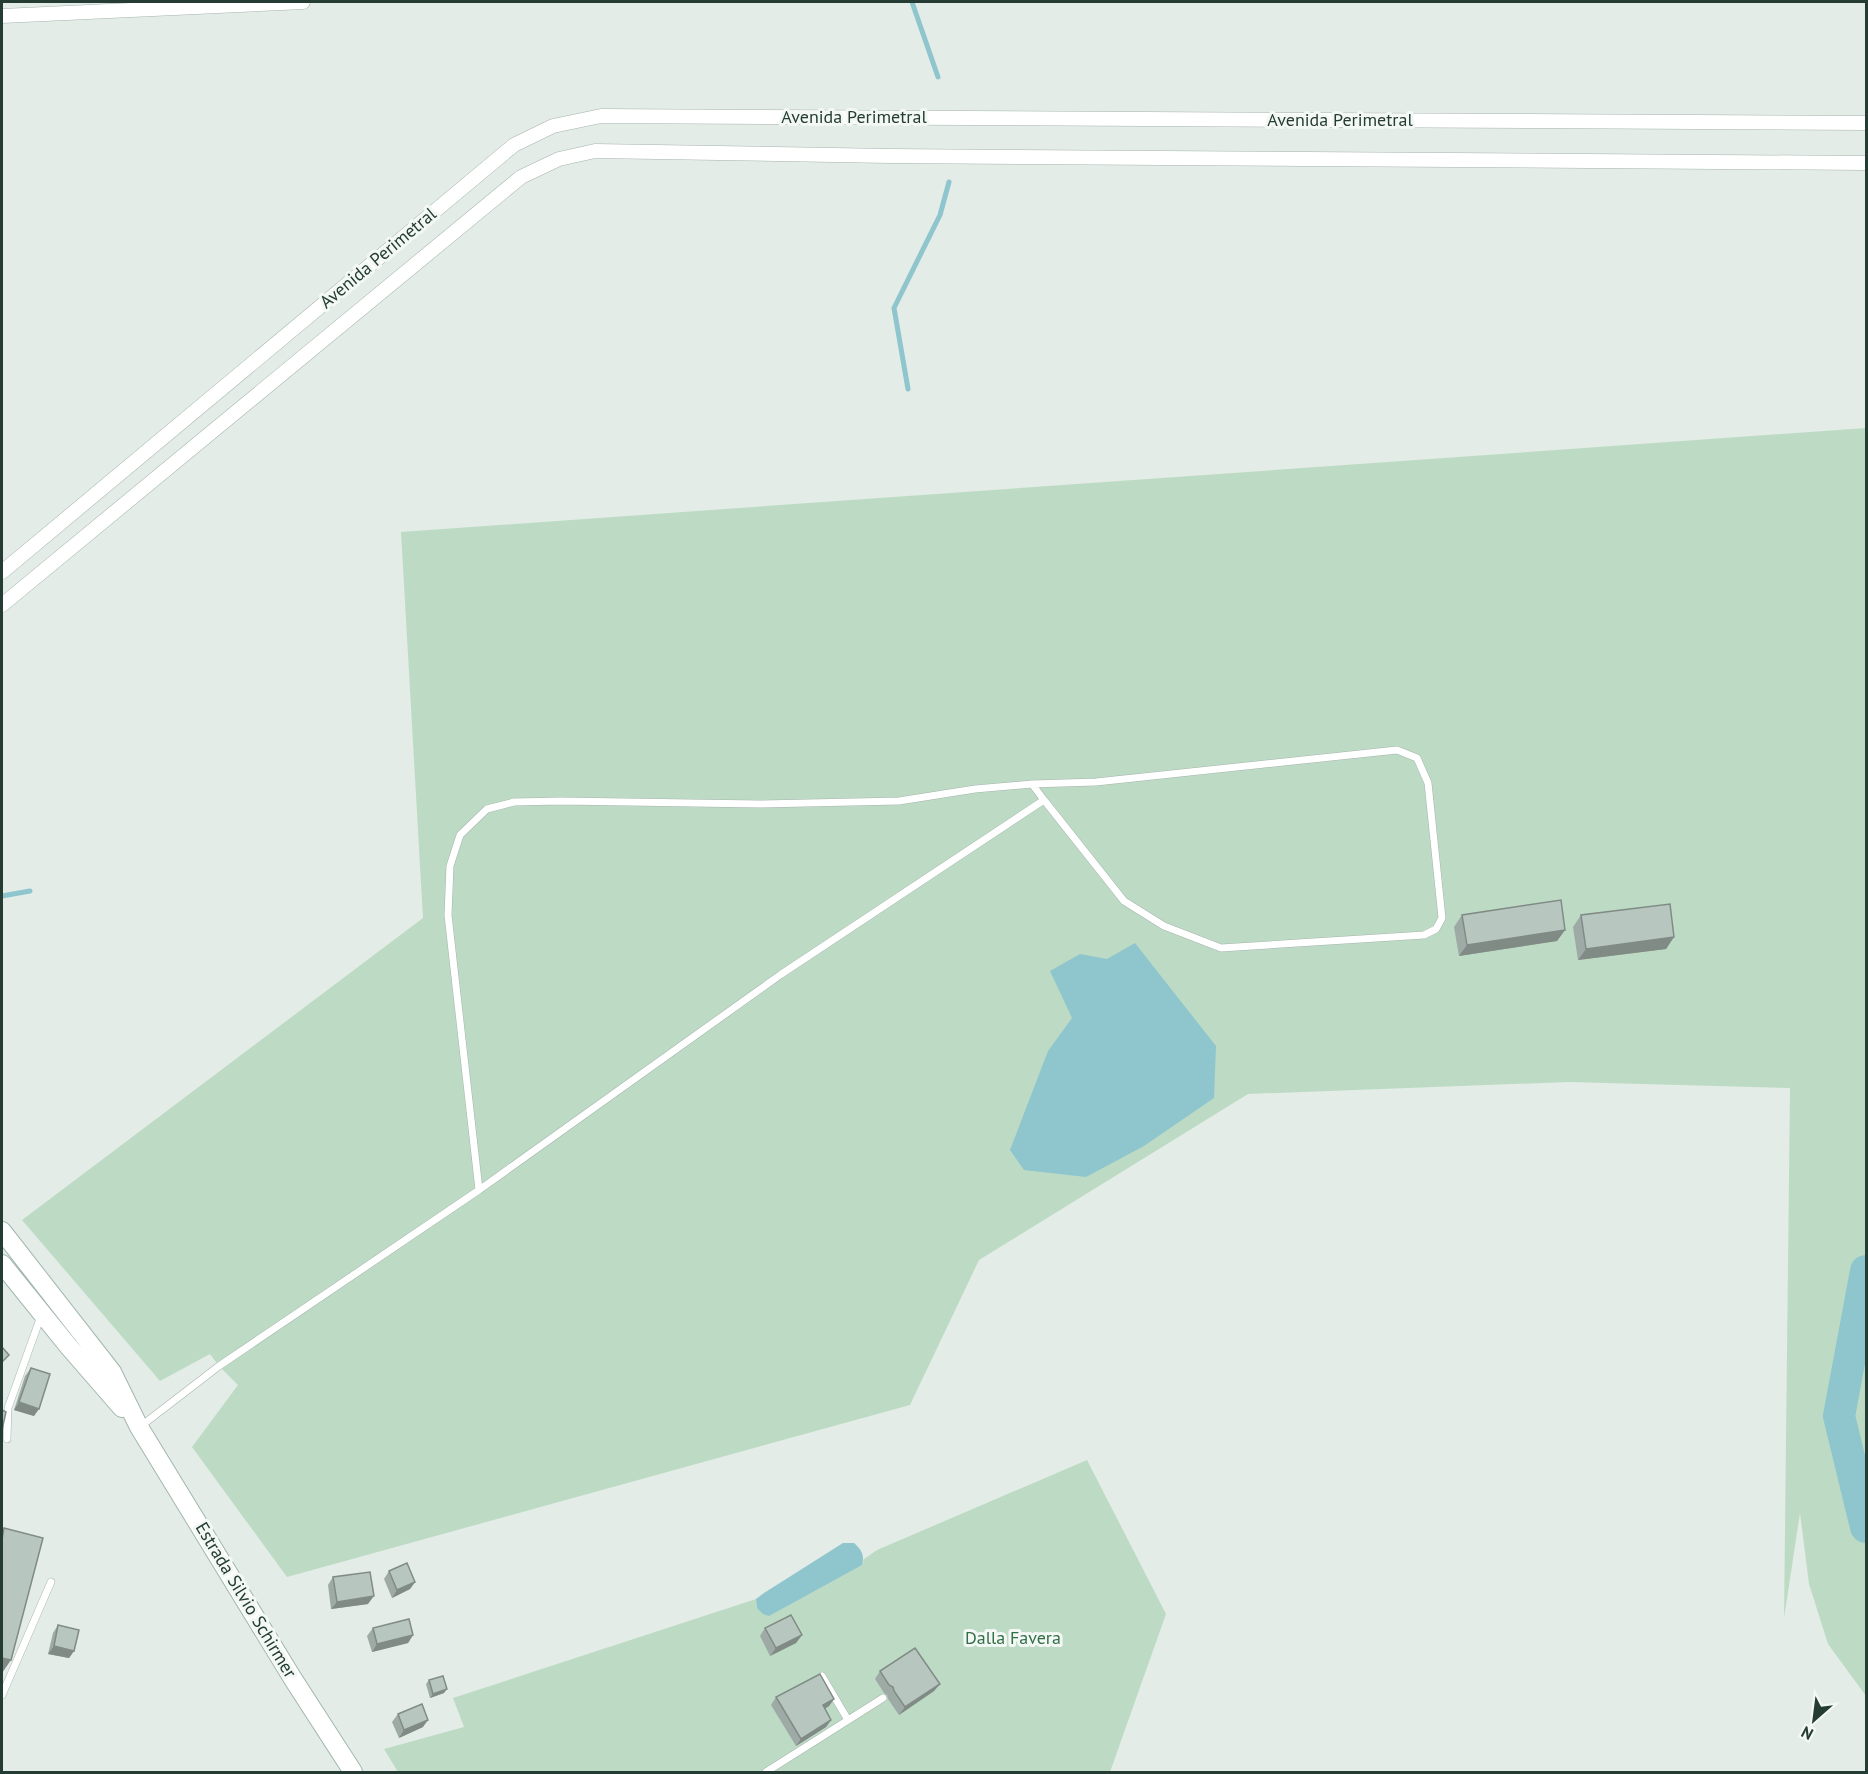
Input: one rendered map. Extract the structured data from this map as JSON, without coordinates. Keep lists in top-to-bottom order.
{
  "streets": {
    "street": ["Avenida Perimetral", "Estrada Silvio Schirmer"]
  },
  "parks": ["Dalla Favera"],
  "north": "bottom left"
}
